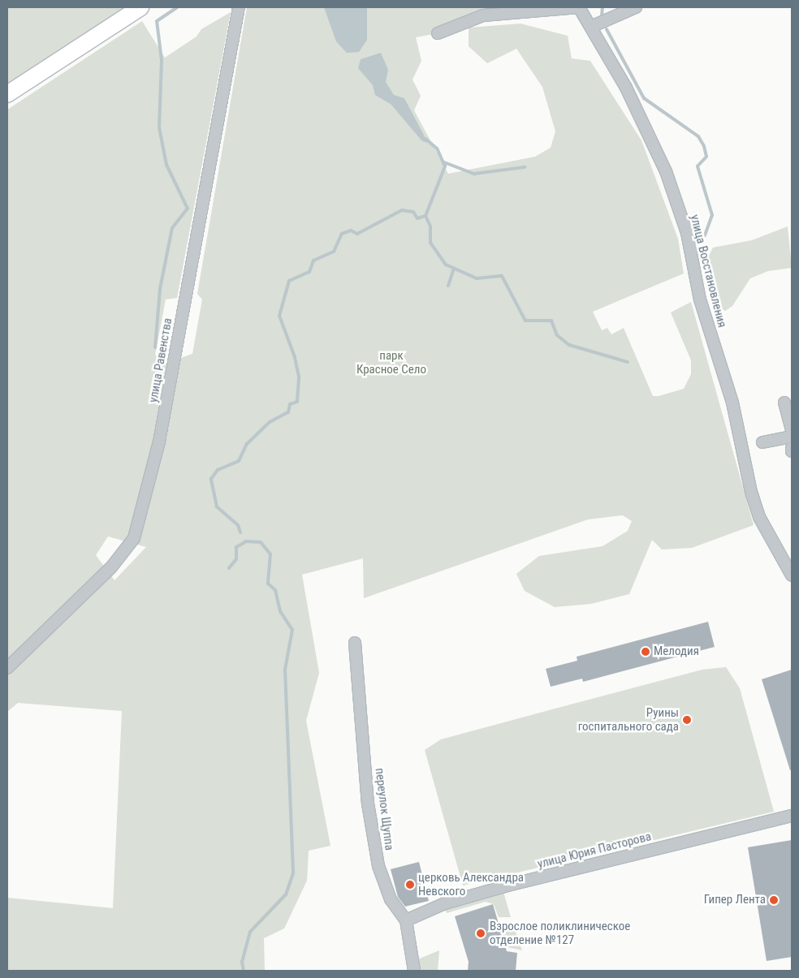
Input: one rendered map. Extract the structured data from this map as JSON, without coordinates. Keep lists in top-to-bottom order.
{
  "streets": {
    "street": [
      "улица Восстановления",
      "улица Равенства",
      "переулок Щуппа",
      "улица Юрия Пасторова"
    ]
  },
  "crossings": [
    ["переулок Щуппа", "улица Юрия Пасторова"]
  ],
  "parks": ["парк Красное Село"],
  "places": [
    "Мелодия",
    "Руины госпитального сада",
    "церковь Александра Невского",
    "Гипер Лента",
    "Взрослое поликлиническое отделение №127"
  ]
}
